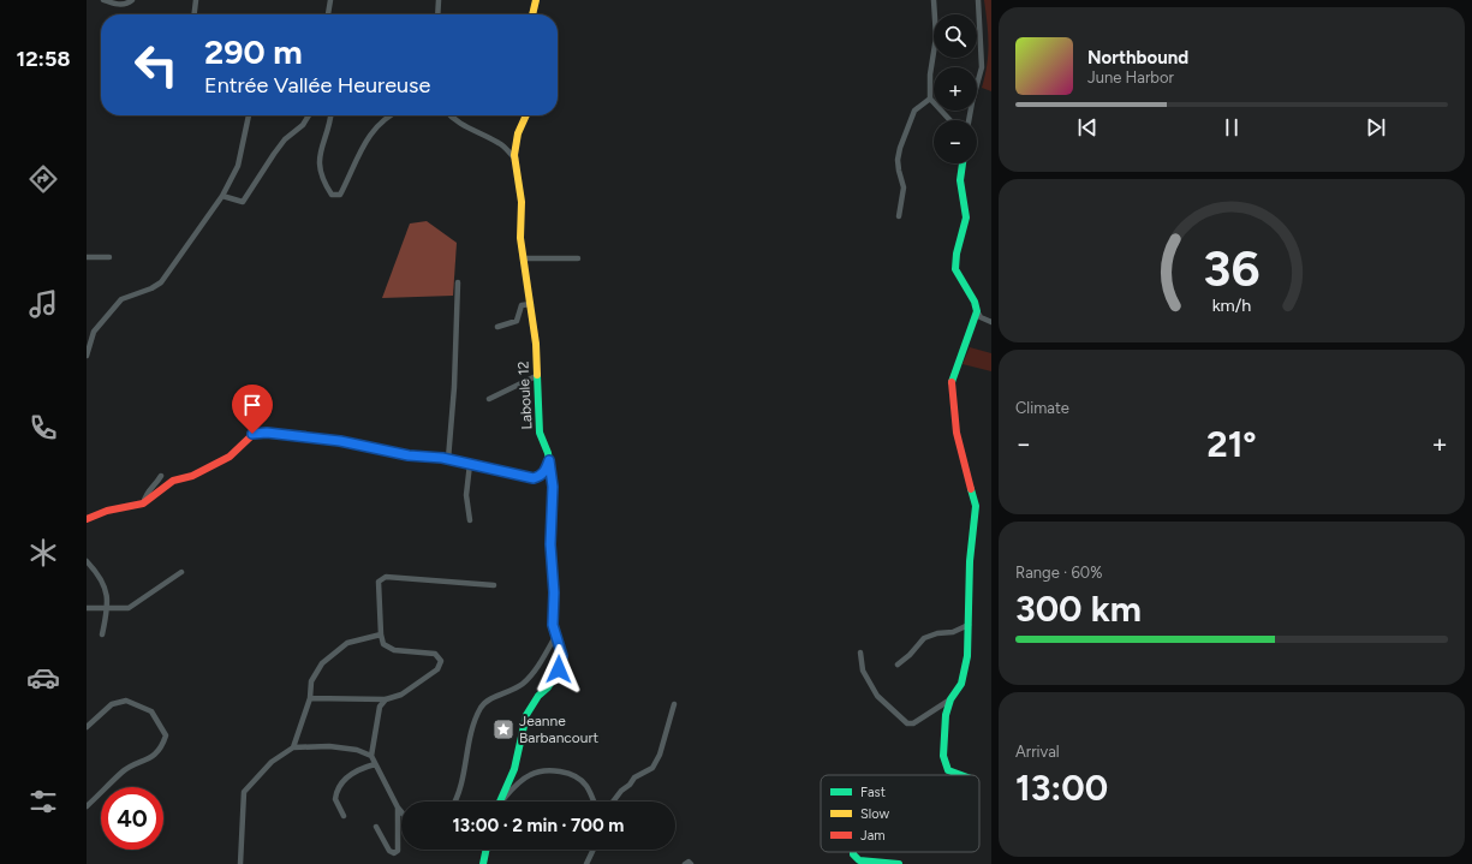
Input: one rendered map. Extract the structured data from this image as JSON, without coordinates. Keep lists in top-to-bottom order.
{
  "streets": {
    "street": ["Laboule 12"]
  },
  "places": {
    "place": ["Jeanne Barbancourt"]
  },
  "legend": ["Fast", "Slow", "Jam"],
  "page": {
    "tabs": "12:58",
    "map_buttons": ["+", "−"],
    "turn": ["290 m", "Entrée Vallée Heureuse"],
    "song": ["Northbound", "June Harbor"],
    "tile": [
      "Climate",
      ["Range · 60%", "300 km"],
      ["Arrival", "13:00"]
    ],
    "heat": ["−", "21°", "+"],
    "limit": "40",
    "trip": "13:00 · 2 min · 700 m",
    "gauge": ["36", "km/h"]
  }
}
